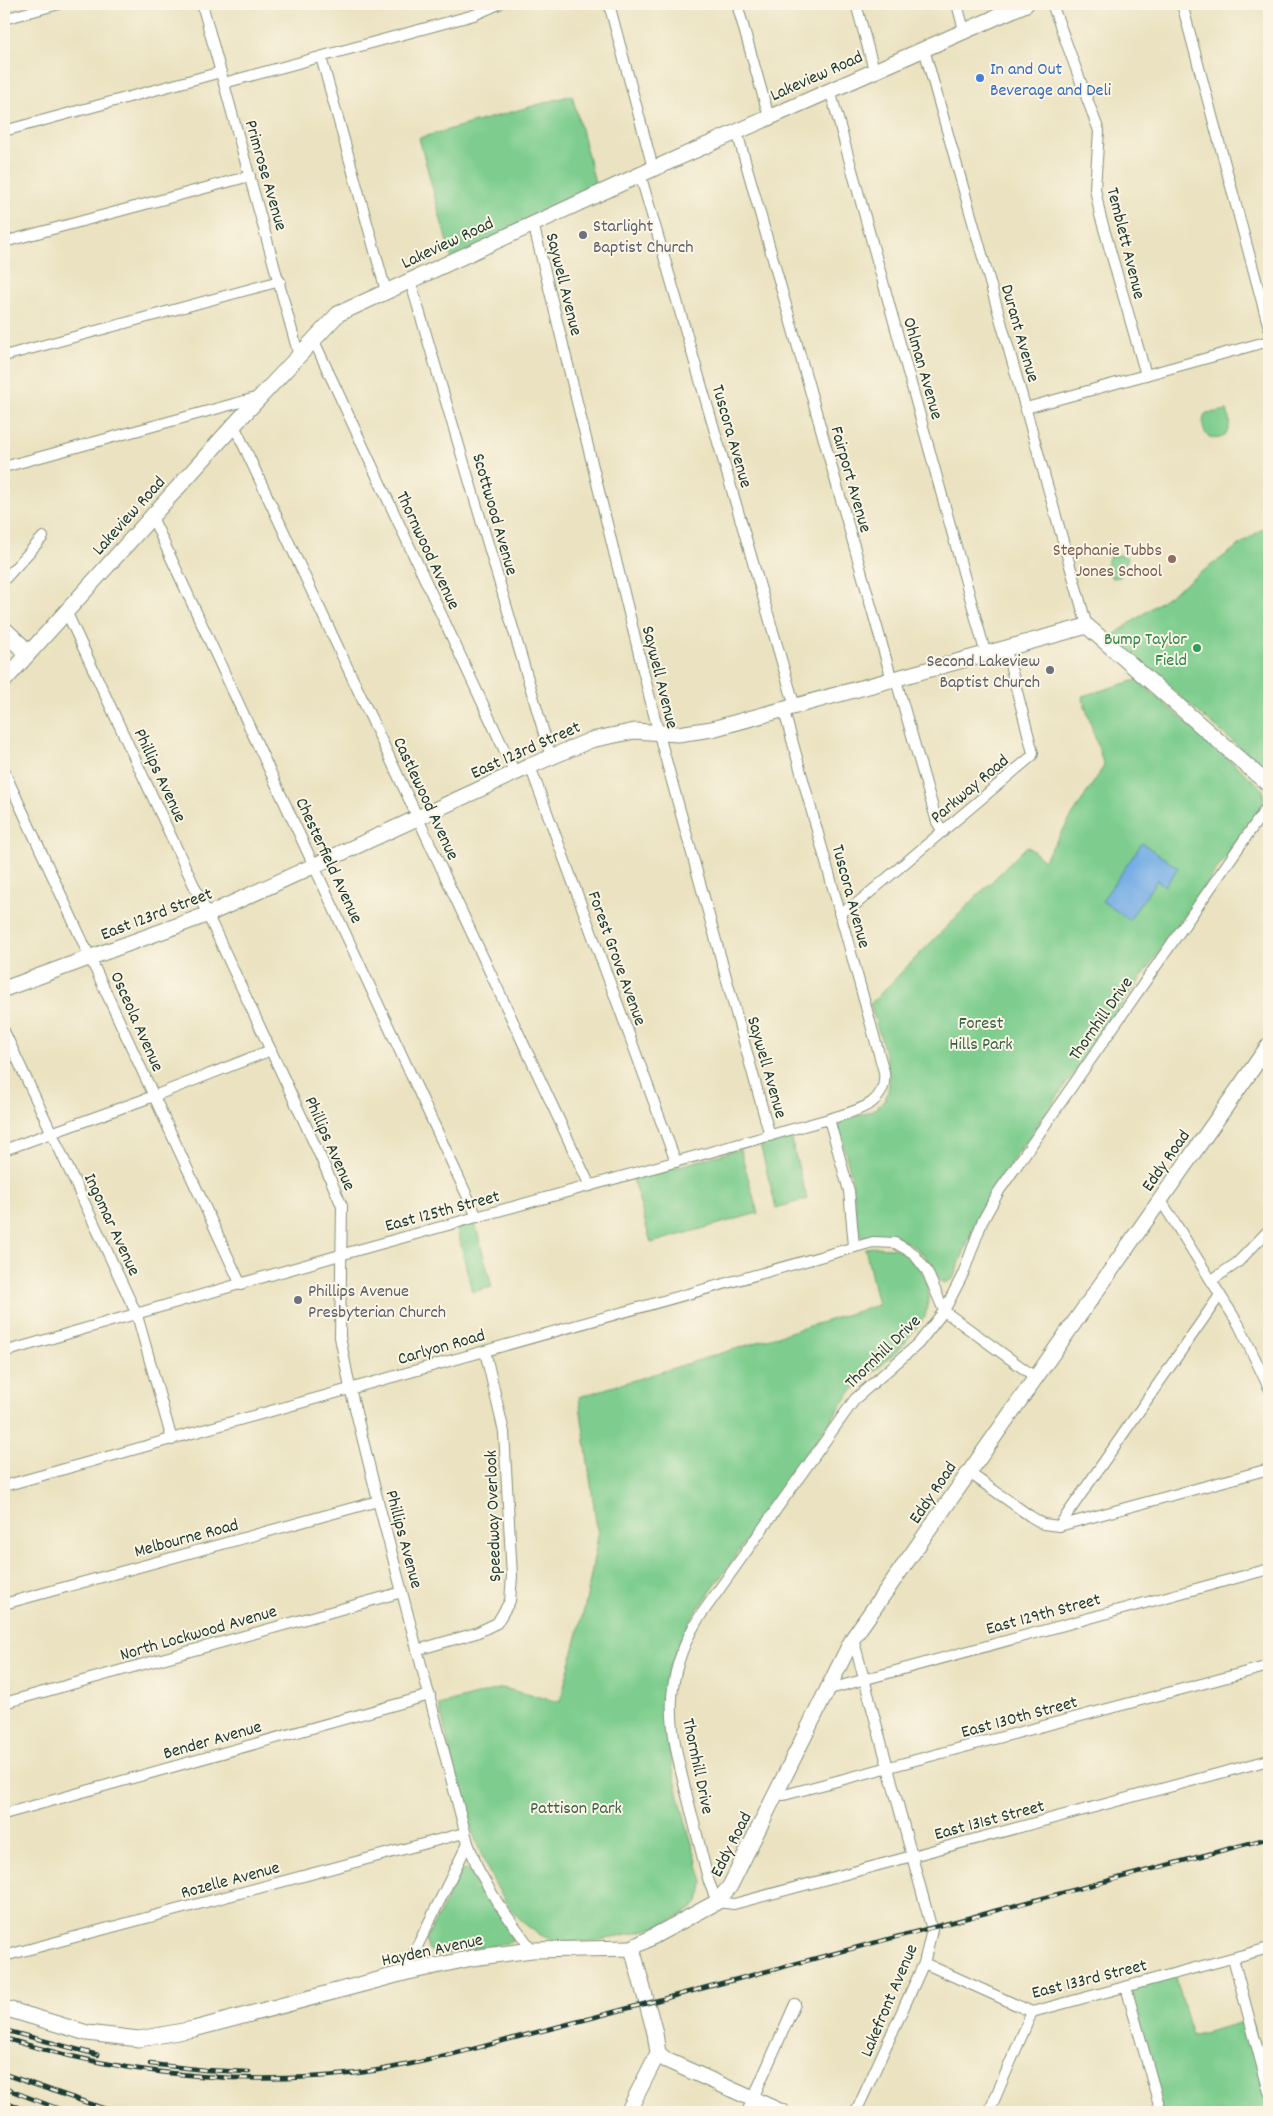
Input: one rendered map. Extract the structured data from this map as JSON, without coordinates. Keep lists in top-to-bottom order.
{
  "streets": {
    "street": [
      "Lakeview Road",
      "Primrose Avenue",
      "Temblett Avenue",
      "Saywell Avenue",
      "Durant Avenue",
      "Ohlman Avenue",
      "Tuscora Avenue",
      "Fairport Avenue",
      "Scottwood Avenue",
      "Thornwood Avenue",
      "East 123rd Street",
      "Phillips Avenue",
      "Parkway Road",
      "Castlewood Avenue",
      "Chesterfield Avenue",
      "Forest Grove Avenue",
      "Thornhill Drive",
      "Osceola Avenue",
      "Eddy Road",
      "East 125th Street",
      "Ingomar Avenue",
      "Carlyon Road",
      "Speedway Overlook",
      "Melbourne Road",
      "East 129th Street",
      "North Lockwood Avenue",
      "East 130th Street",
      "Bender Avenue",
      "East 131st Street",
      "Rozelle Avenue",
      "Hayden Avenue",
      "East 133rd Street",
      "Lakefront Avenue"
    ]
  },
  "crossings": [
    ["Lakeview Road", "Primrose Avenue"],
    ["Lakeview Road", "Saywell Avenue"],
    ["Lakeview Road", "Durant Avenue"],
    ["Lakeview Road", "Ohlman Avenue"],
    ["Lakeview Road", "Tuscora Avenue"],
    ["Lakeview Road", "Fairport Avenue"],
    ["Lakeview Road", "Scottwood Avenue"],
    ["Lakeview Road", "Thornwood Avenue"],
    ["Lakeview Road", "Phillips Avenue"],
    ["Lakeview Road", "Castlewood Avenue"],
    ["Lakeview Road", "Chesterfield Avenue"],
    ["Saywell Avenue", "East 123rd Street"],
    ["Saywell Avenue", "East 125th Street"],
    ["Durant Avenue", "East 123rd Street"],
    ["Ohlman Avenue", "East 123rd Street"],
    ["Tuscora Avenue", "East 123rd Street"],
    ["Tuscora Avenue", "Parkway Road"],
    ["Tuscora Avenue", "East 125th Street"],
    ["Fairport Avenue", "East 123rd Street"],
    ["Fairport Avenue", "Parkway Road"],
    ["Scottwood Avenue", "East 123rd Street"],
    ["Thornwood Avenue", "East 123rd Street"],
    ["East 123rd Street", "Phillips Avenue"],
    ["East 123rd Street", "Parkway Road"],
    ["East 123rd Street", "Castlewood Avenue"],
    ["East 123rd Street", "Chesterfield Avenue"],
    ["East 123rd Street", "Forest Grove Avenue"],
    ["East 123rd Street", "Osceola Avenue"],
    ["Phillips Avenue", "East 125th Street"],
    ["Phillips Avenue", "Carlyon Road"],
    ["Phillips Avenue", "Speedway Overlook"],
    ["Phillips Avenue", "Melbourne Road"],
    ["Phillips Avenue", "North Lockwood Avenue"],
    ["Phillips Avenue", "Bender Avenue"],
    ["Phillips Avenue", "Rozelle Avenue"],
    ["Phillips Avenue", "Hayden Avenue"],
    ["Castlewood Avenue", "East 125th Street"],
    ["Chesterfield Avenue", "East 125th Street"],
    ["Forest Grove Avenue", "East 125th Street"],
    ["Thornhill Drive", "Eddy Road"],
    ["Thornhill Drive", "Carlyon Road"],
    ["Thornhill Drive", "East 131st Street"],
    ["Osceola Avenue", "East 125th Street"],
    ["Eddy Road", "East 129th Street"],
    ["Eddy Road", "East 130th Street"],
    ["Eddy Road", "East 131st Street"],
    ["Eddy Road", "Hayden Avenue"],
    ["Eddy Road", "Lakefront Avenue"],
    ["East 125th Street", "Ingomar Avenue"],
    ["Ingomar Avenue", "Carlyon Road"],
    ["Carlyon Road", "Speedway Overlook"],
    ["East 129th Street", "Lakefront Avenue"],
    ["East 130th Street", "Lakefront Avenue"],
    ["East 131st Street", "Lakefront Avenue"],
    ["East 133rd Street", "Lakefront Avenue"]
  ],
  "parks": ["Forest Hills Park", "Pattison Park"],
  "places": [
    "In and Out Beverage and Deli",
    "Starlight Baptist Church",
    "Stephanie Tubbs Jones School",
    "Bump Taylor Field",
    "Second Lakeview Baptist Church",
    "Phillips Avenue Presbyterian Church"
  ]
}
